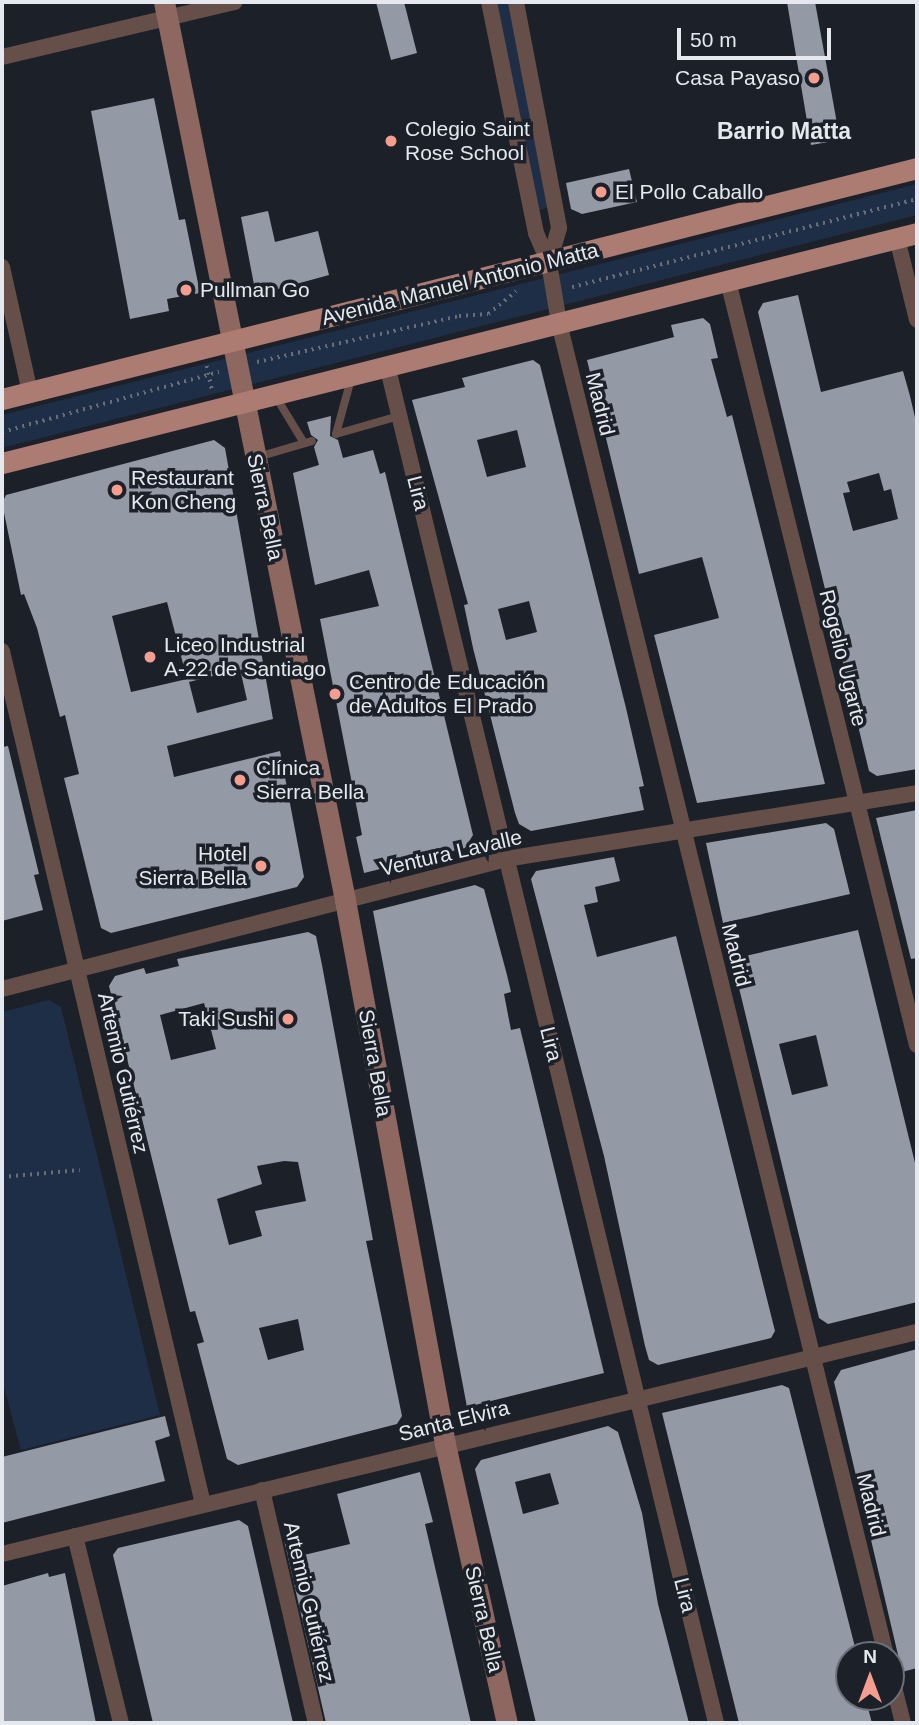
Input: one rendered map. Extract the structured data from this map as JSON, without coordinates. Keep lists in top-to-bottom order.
{
  "streets": {
    "main road": ["Avenida Manuel Antonio Matta", "Sierra Bella"],
    "street": [
      "Madrid",
      "Lira",
      "Rogelio Ugarte",
      "Ventura Lavalle",
      "Artemio Gutiérrez",
      "Santa Elvira"
    ]
  },
  "crossings": [
    ["Avenida Manuel Antonio Matta", "Madrid"],
    ["Madrid", "Ventura Lavalle"],
    ["Madrid", "Santa Elvira"],
    ["Lira", "Ventura Lavalle"],
    ["Lira", "Santa Elvira"],
    ["Sierra Bella", "Ventura Lavalle"],
    ["Sierra Bella", "Santa Elvira"],
    ["Rogelio Ugarte", "Ventura Lavalle"],
    ["Ventura Lavalle", "Artemio Gutiérrez"],
    ["Artemio Gutiérrez", "Santa Elvira"]
  ],
  "districts": ["Barrio Matta"],
  "places": [
    "Casa Payaso",
    "Colegio Saint Rose School",
    "El Pollo Caballo",
    "Pullman Go",
    "Restaurant Kon Cheng",
    "Liceo Industrial A-22 de Santiago",
    "Centro de Educación de Adultos El Prado",
    "Clínica Sierra Bella",
    "Hotel Sierra Bella",
    "Taki Sushi"
  ],
  "scale_bar": "50 m",
  "north": "top"
}
